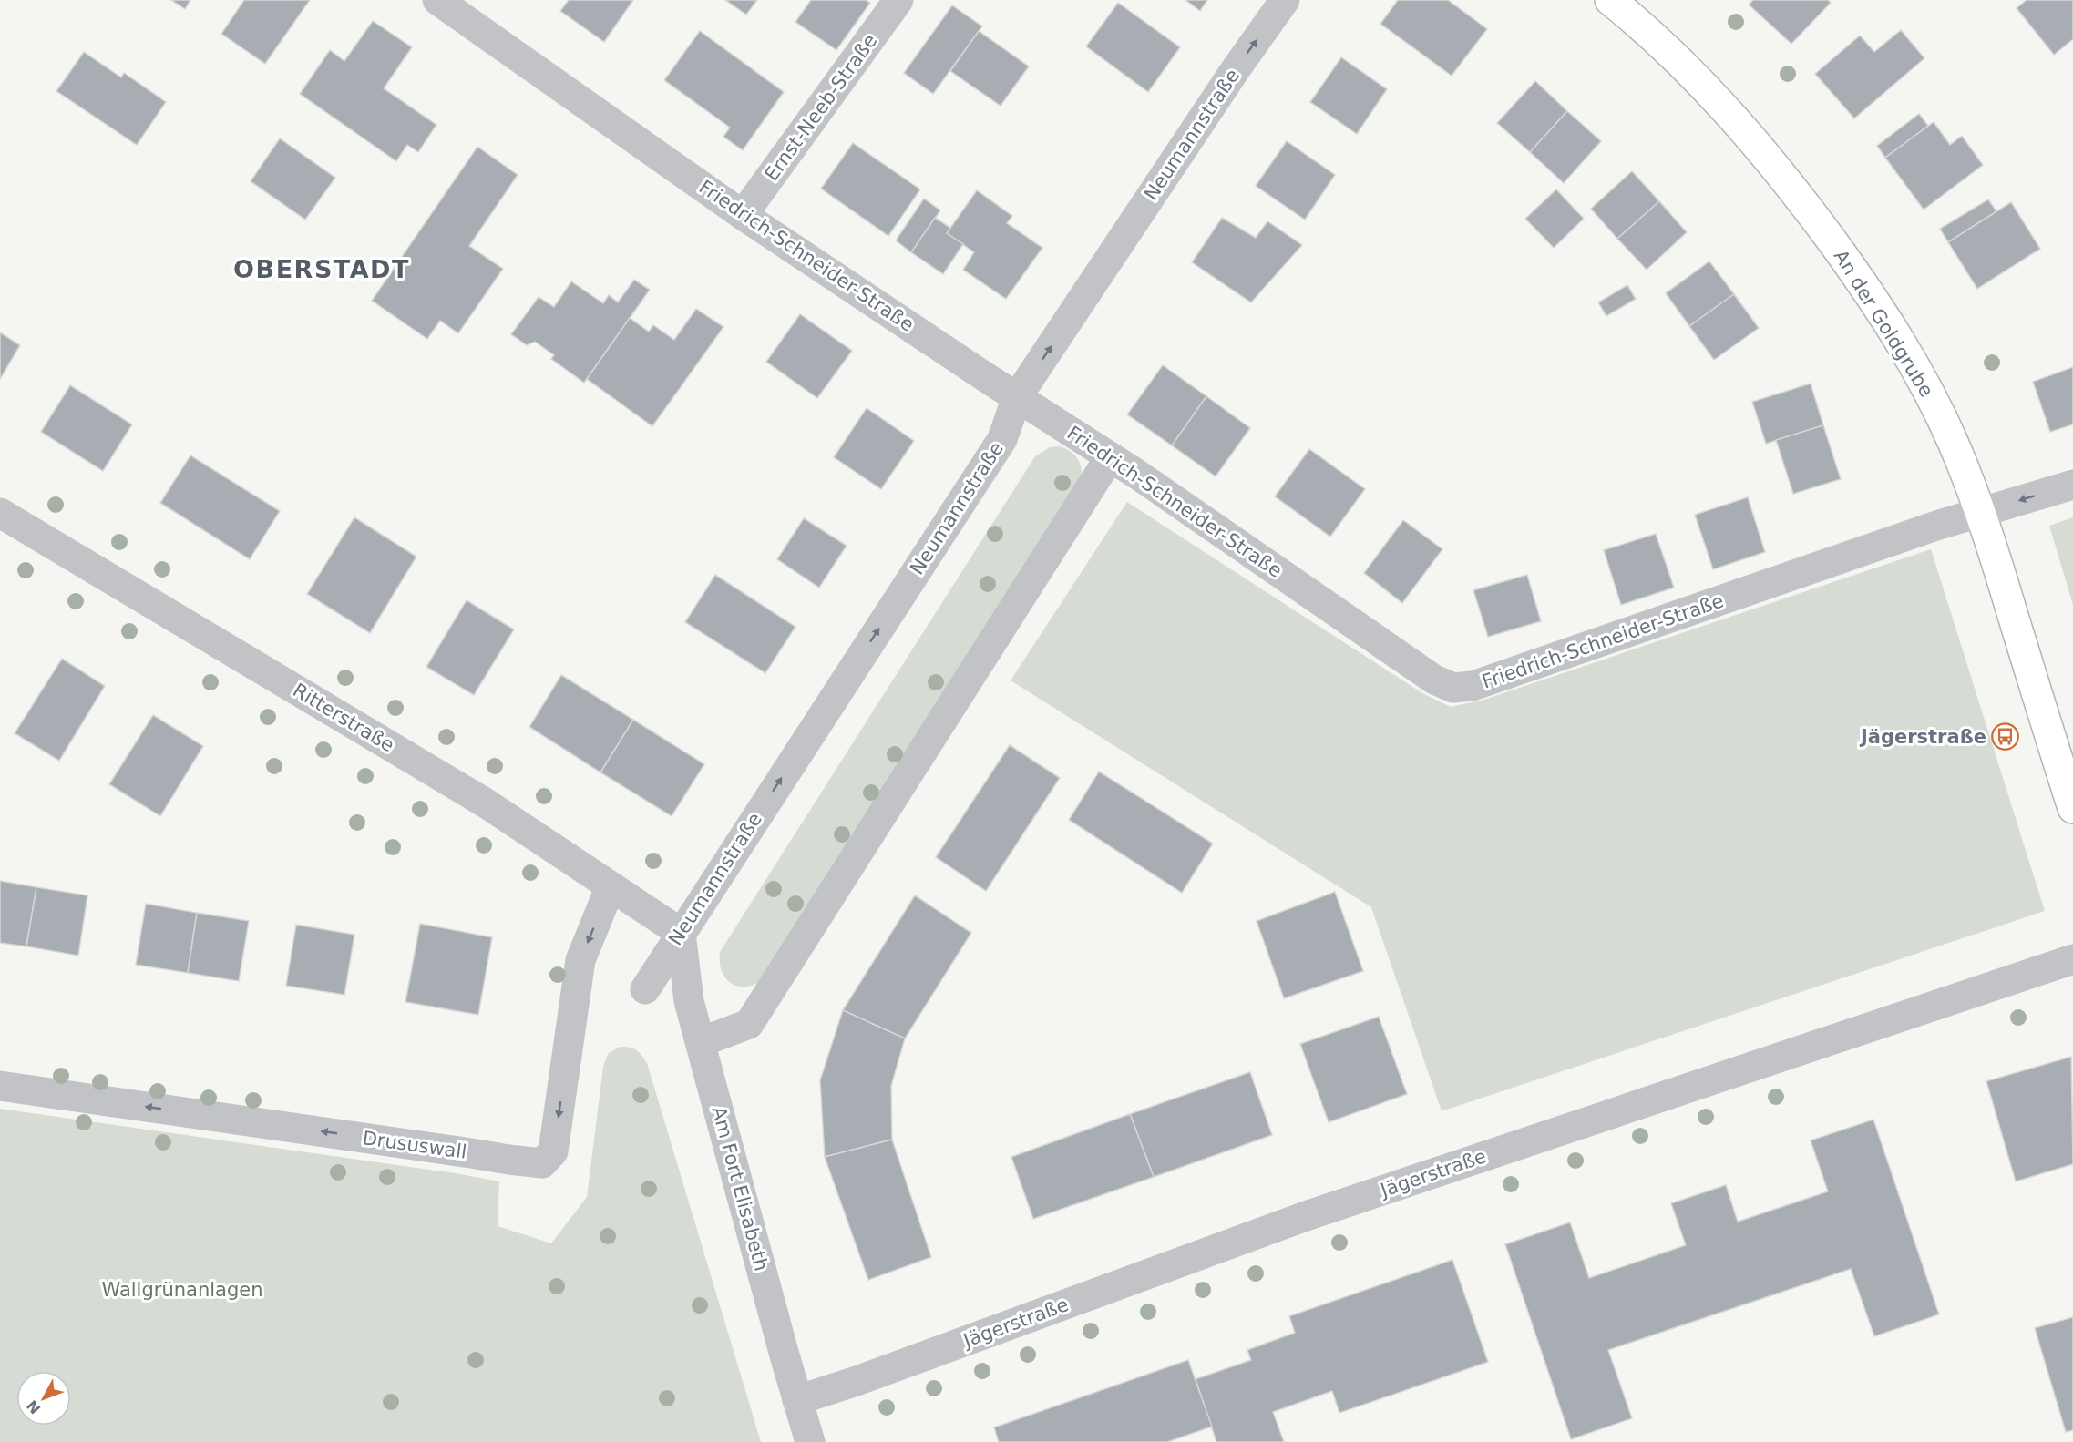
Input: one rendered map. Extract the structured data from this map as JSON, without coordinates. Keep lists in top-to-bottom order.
{
  "streets": {
    "street": [
      "Ernst-Neeb-Straße",
      "Neumannstraße",
      "Friedrich-Schneider-Straße",
      "An der Goldgrube",
      "Ritterstraße",
      "Drususwall",
      "Jägerstraße",
      "Am Fort Elisabeth"
    ]
  },
  "crossings": [
    ["Ernst-Neeb-Straße", "Friedrich-Schneider-Straße"],
    ["Neumannstraße", "Friedrich-Schneider-Straße"],
    ["Neumannstraße", "Ritterstraße"],
    ["Neumannstraße", "Am Fort Elisabeth"],
    ["Friedrich-Schneider-Straße", "An der Goldgrube"],
    ["Ritterstraße", "Drususwall"],
    ["Ritterstraße", "Am Fort Elisabeth"],
    ["Jägerstraße", "Am Fort Elisabeth"]
  ],
  "districts": ["OBERSTADT"],
  "parks": ["Wallgrünanlagen"],
  "places": {
    "bus stop": ["Jägerstraße"]
  },
  "north": "bottom left"
}
